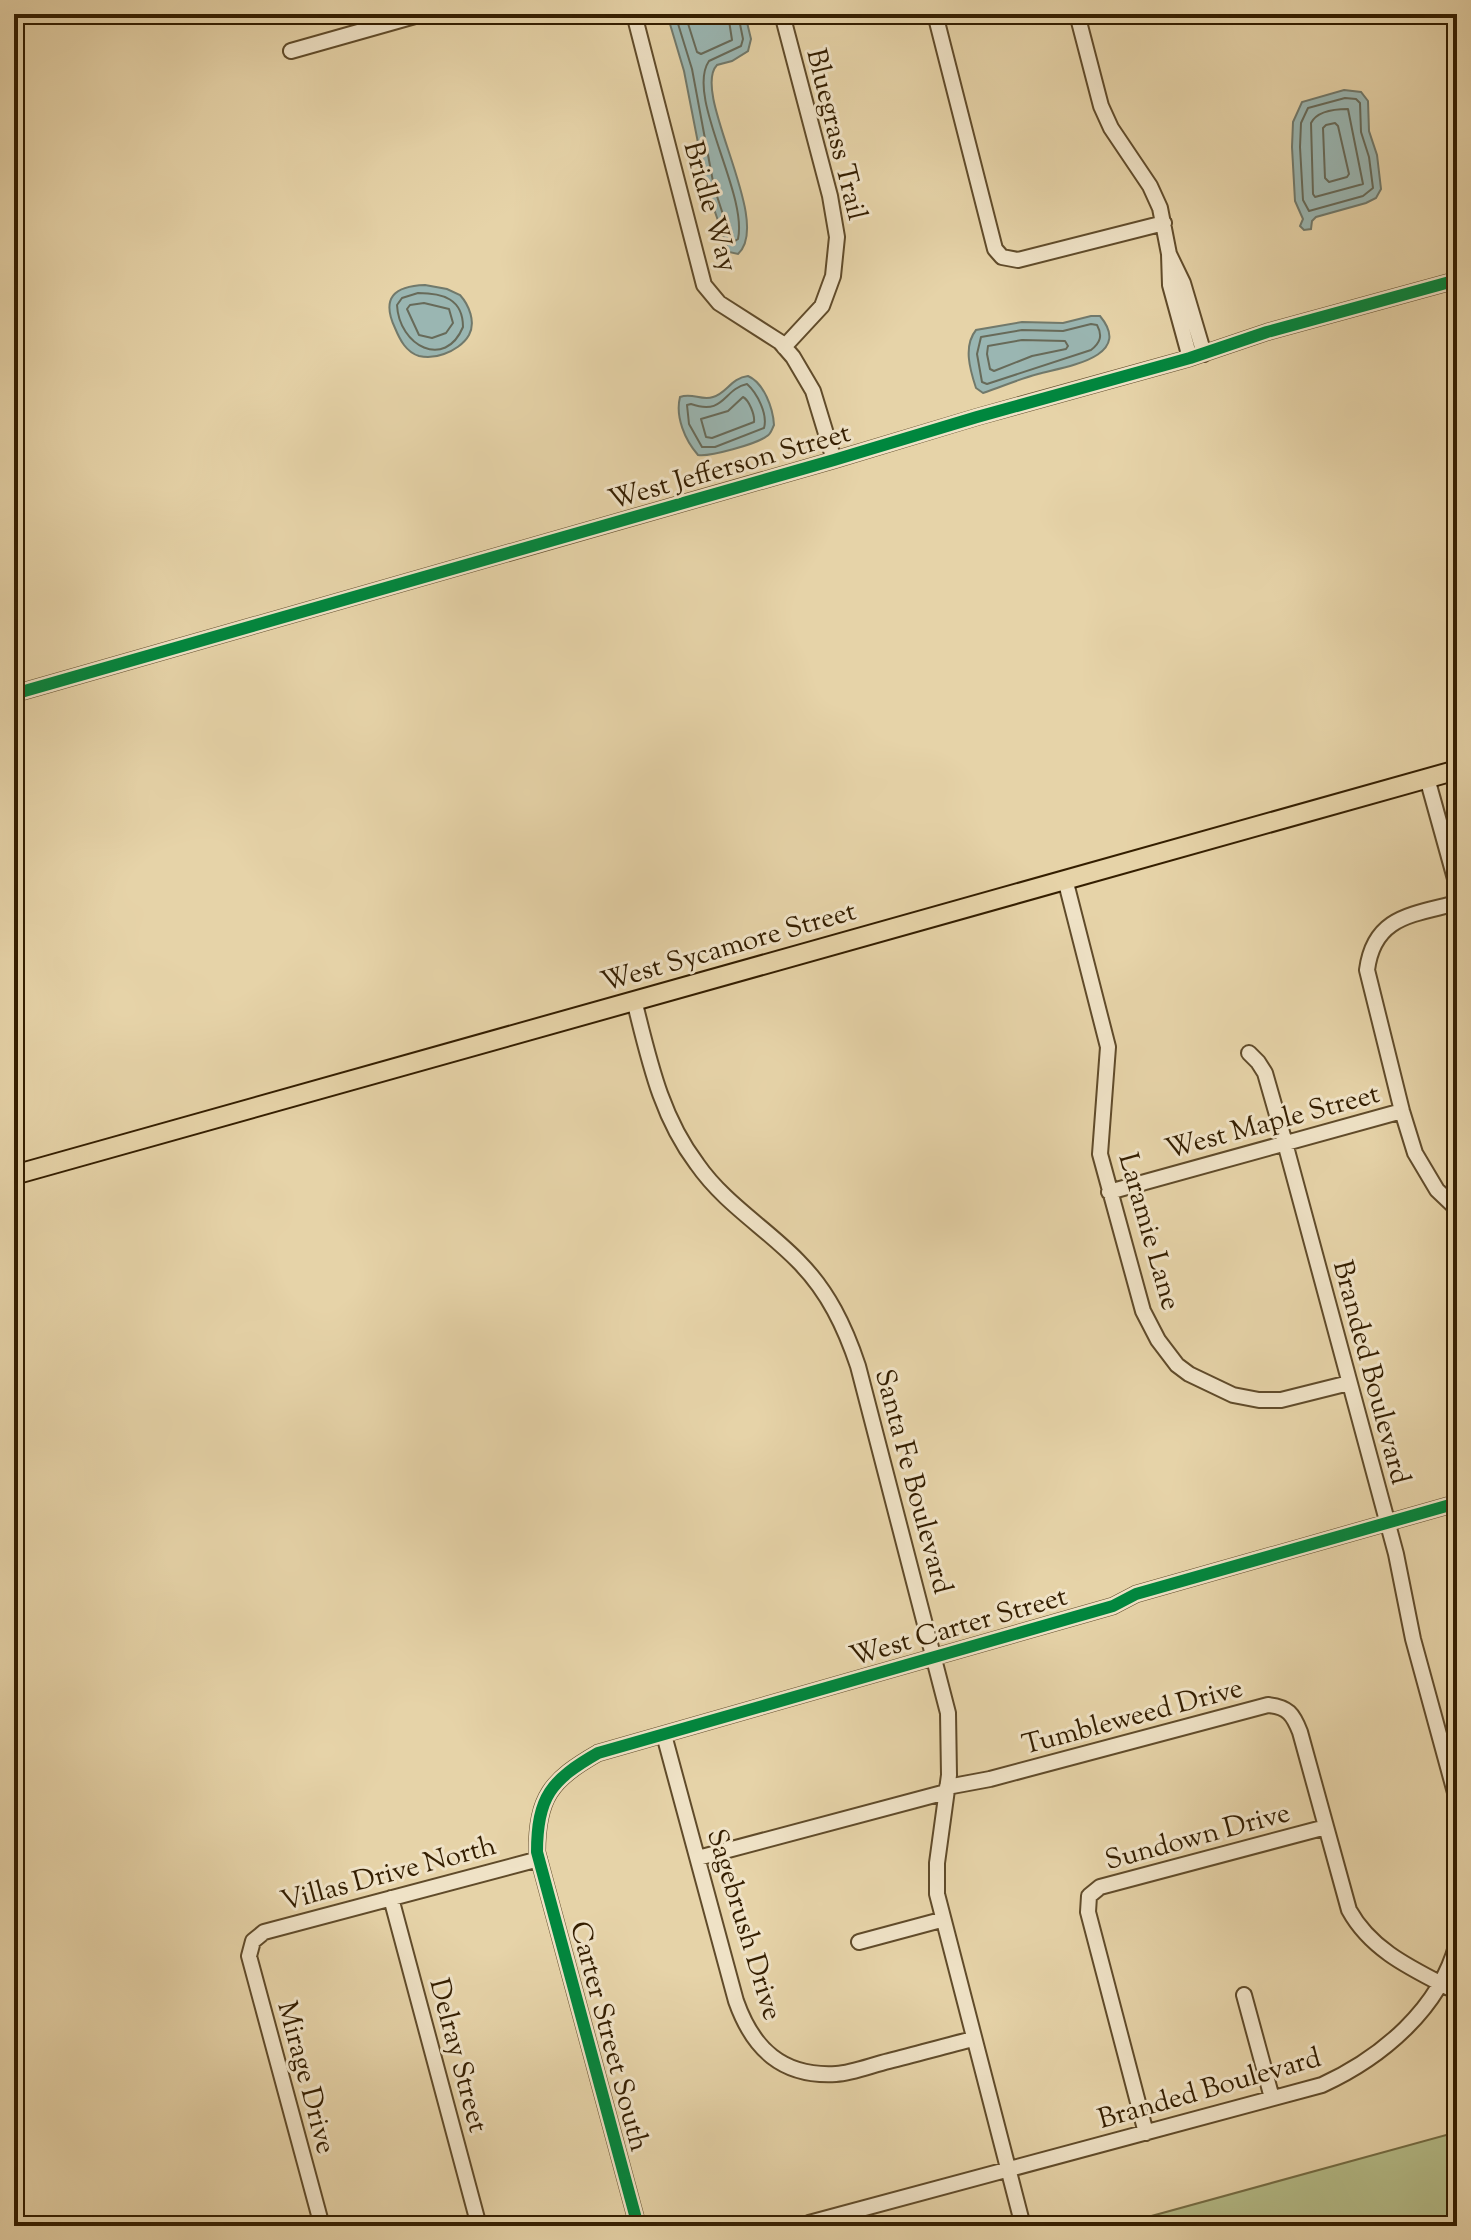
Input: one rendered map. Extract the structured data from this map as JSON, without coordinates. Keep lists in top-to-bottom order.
{
  "streets": {
    "main road": ["West Sycamore Street"],
    "street": [
      "Bluegrass Trail",
      "Bridle Way",
      "West Jefferson Street",
      "West Maple Street",
      "Laramie Lane",
      "Branded Boulevard",
      "Santa Fe Boulevard",
      "West Carter Street",
      "Tumbleweed Drive",
      "Sundown Drive",
      "Villas Drive North",
      "Sagebrush Drive",
      "Carter Street South",
      "Delray Street",
      "Mirage Drive"
    ]
  },
  "crossings": [
    ["Bluegrass Trail", "Bridle Way"],
    ["Bridle Way", "West Jefferson Street"],
    ["West Sycamore Street", "Laramie Lane"],
    ["West Sycamore Street", "Santa Fe Boulevard"],
    ["West Maple Street", "Laramie Lane"],
    ["West Maple Street", "Branded Boulevard"],
    ["Laramie Lane", "Branded Boulevard"],
    ["Branded Boulevard", "Santa Fe Boulevard"],
    ["Branded Boulevard", "West Carter Street"],
    ["Branded Boulevard", "Tumbleweed Drive"],
    ["Branded Boulevard", "Sundown Drive"],
    ["Santa Fe Boulevard", "West Carter Street"],
    ["Santa Fe Boulevard", "Tumbleweed Drive"],
    ["Santa Fe Boulevard", "Sagebrush Drive"],
    ["West Carter Street", "Villas Drive North"],
    ["West Carter Street", "Sagebrush Drive"],
    ["West Carter Street", "Carter Street South"],
    ["Tumbleweed Drive", "Sundown Drive"],
    ["Tumbleweed Drive", "Sagebrush Drive"],
    ["Villas Drive North", "Carter Street South"],
    ["Villas Drive North", "Delray Street"],
    ["Villas Drive North", "Mirage Drive"]
  ]
}
